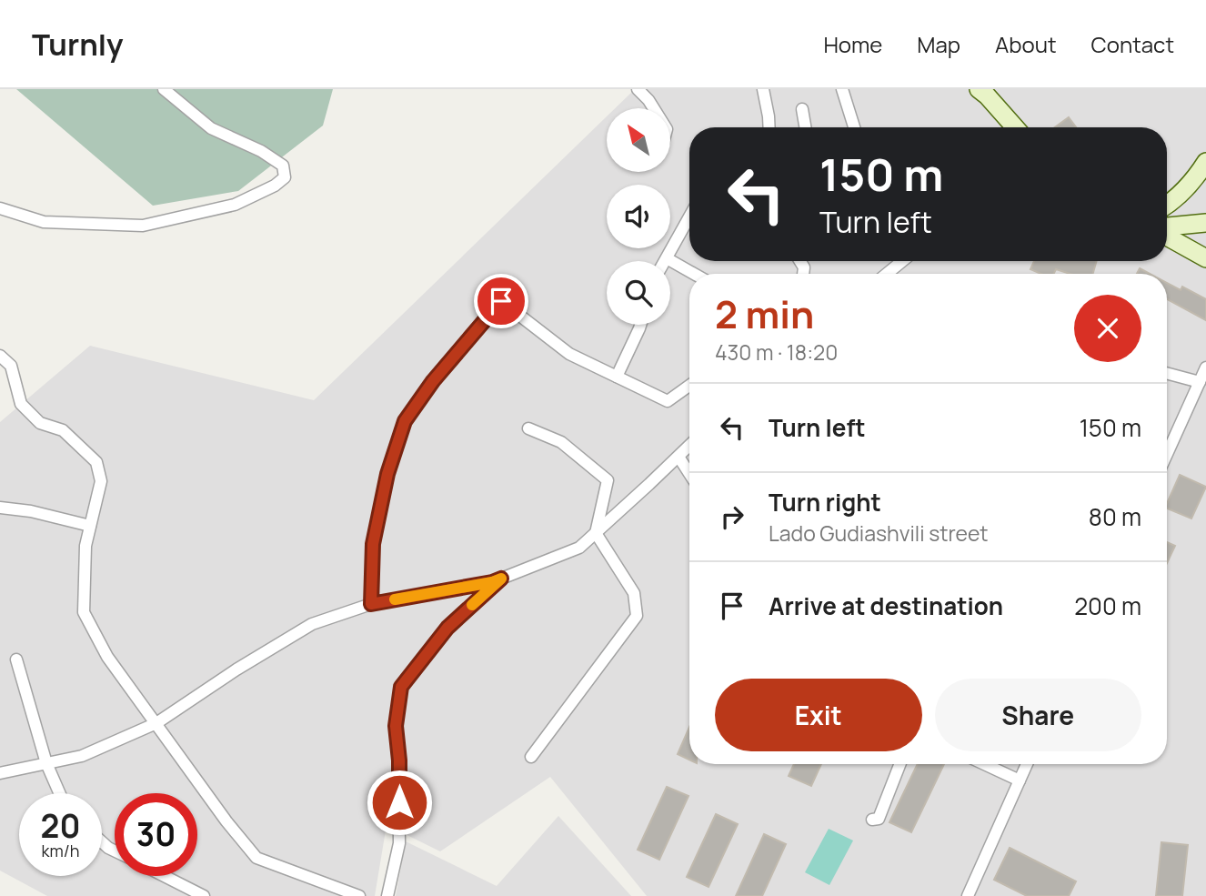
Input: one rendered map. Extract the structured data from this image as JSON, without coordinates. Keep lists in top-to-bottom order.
{
  "north": "top left",
  "page": {
    "header": "Turnly",
    "nav": [
      "Home",
      "Map",
      "About",
      "Contact"
    ],
    "turn": ["150 m", "Turn left"],
    "heading": ["2 min", "430 m · 18:20"],
    "list": [
      {
        "name": "Turn left",
        "value": "150 m"
      },
      {
        "name": "Turn right",
        "note": "Lado Gudiashvili street",
        "value": "80 m"
      },
      {
        "name": "Arrive at destination",
        "value": "200 m"
      }
    ],
    "buttons": ["Exit", "Share"],
    "speed": "20 km/h",
    "limit": "30"
  }
}
